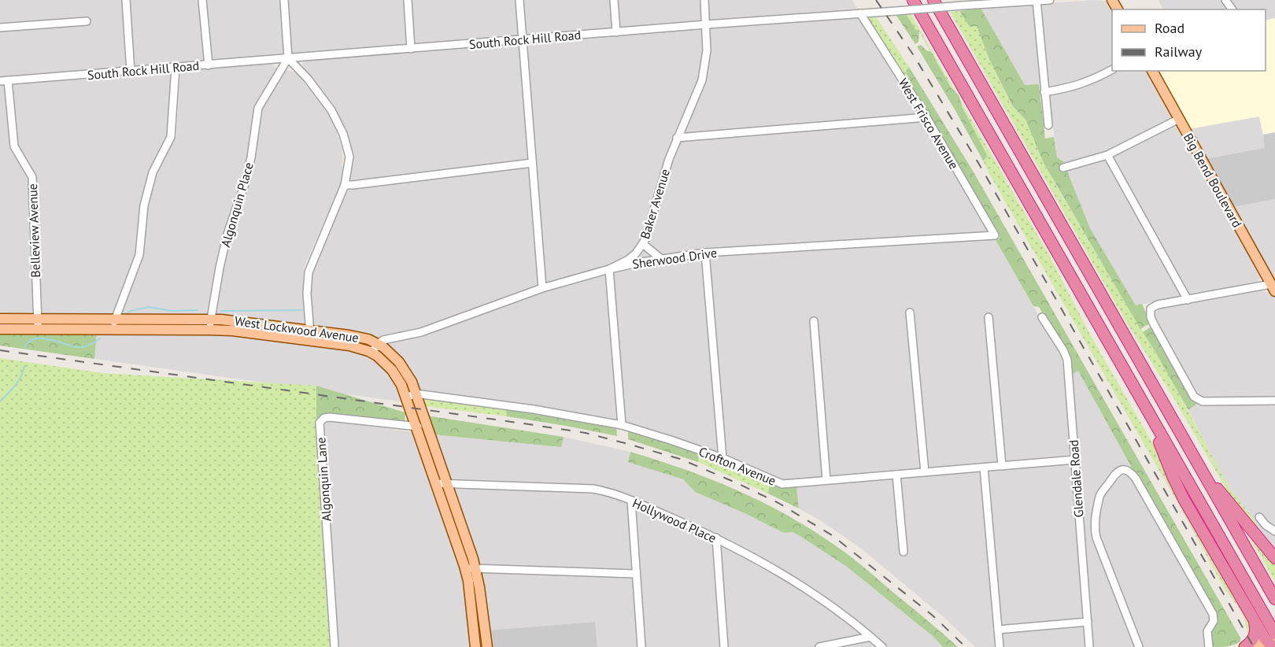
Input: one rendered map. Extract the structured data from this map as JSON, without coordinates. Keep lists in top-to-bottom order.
{
  "streets": {
    "main road": ["Big Bend Boulevard", "West Lockwood Avenue"],
    "street": [
      "South Rock Hill Road",
      "West Frisco Avenue",
      "Baker Avenue",
      "Algonquin Place",
      "Belleview Avenue",
      "Sherwood Drive",
      "Crofton Avenue",
      "Glendale Road",
      "Algonquin Lane",
      "Hollywood Place"
    ]
  },
  "crossings": [
    ["South Rock Hill Road", "West Frisco Avenue"],
    ["South Rock Hill Road", "Baker Avenue"],
    ["South Rock Hill Road", "Algonquin Place"],
    ["South Rock Hill Road", "Belleview Avenue"],
    ["West Frisco Avenue", "Sherwood Drive"],
    ["Baker Avenue", "Sherwood Drive"],
    ["Algonquin Place", "West Lockwood Avenue"],
    ["Belleview Avenue", "West Lockwood Avenue"],
    ["Sherwood Drive", "West Lockwood Avenue"],
    ["West Lockwood Avenue", "Crofton Avenue"],
    ["West Lockwood Avenue", "Algonquin Lane"],
    ["West Lockwood Avenue", "Hollywood Place"],
    ["Crofton Avenue", "Glendale Road"]
  ],
  "legend": ["Road", "Railway"]
}
